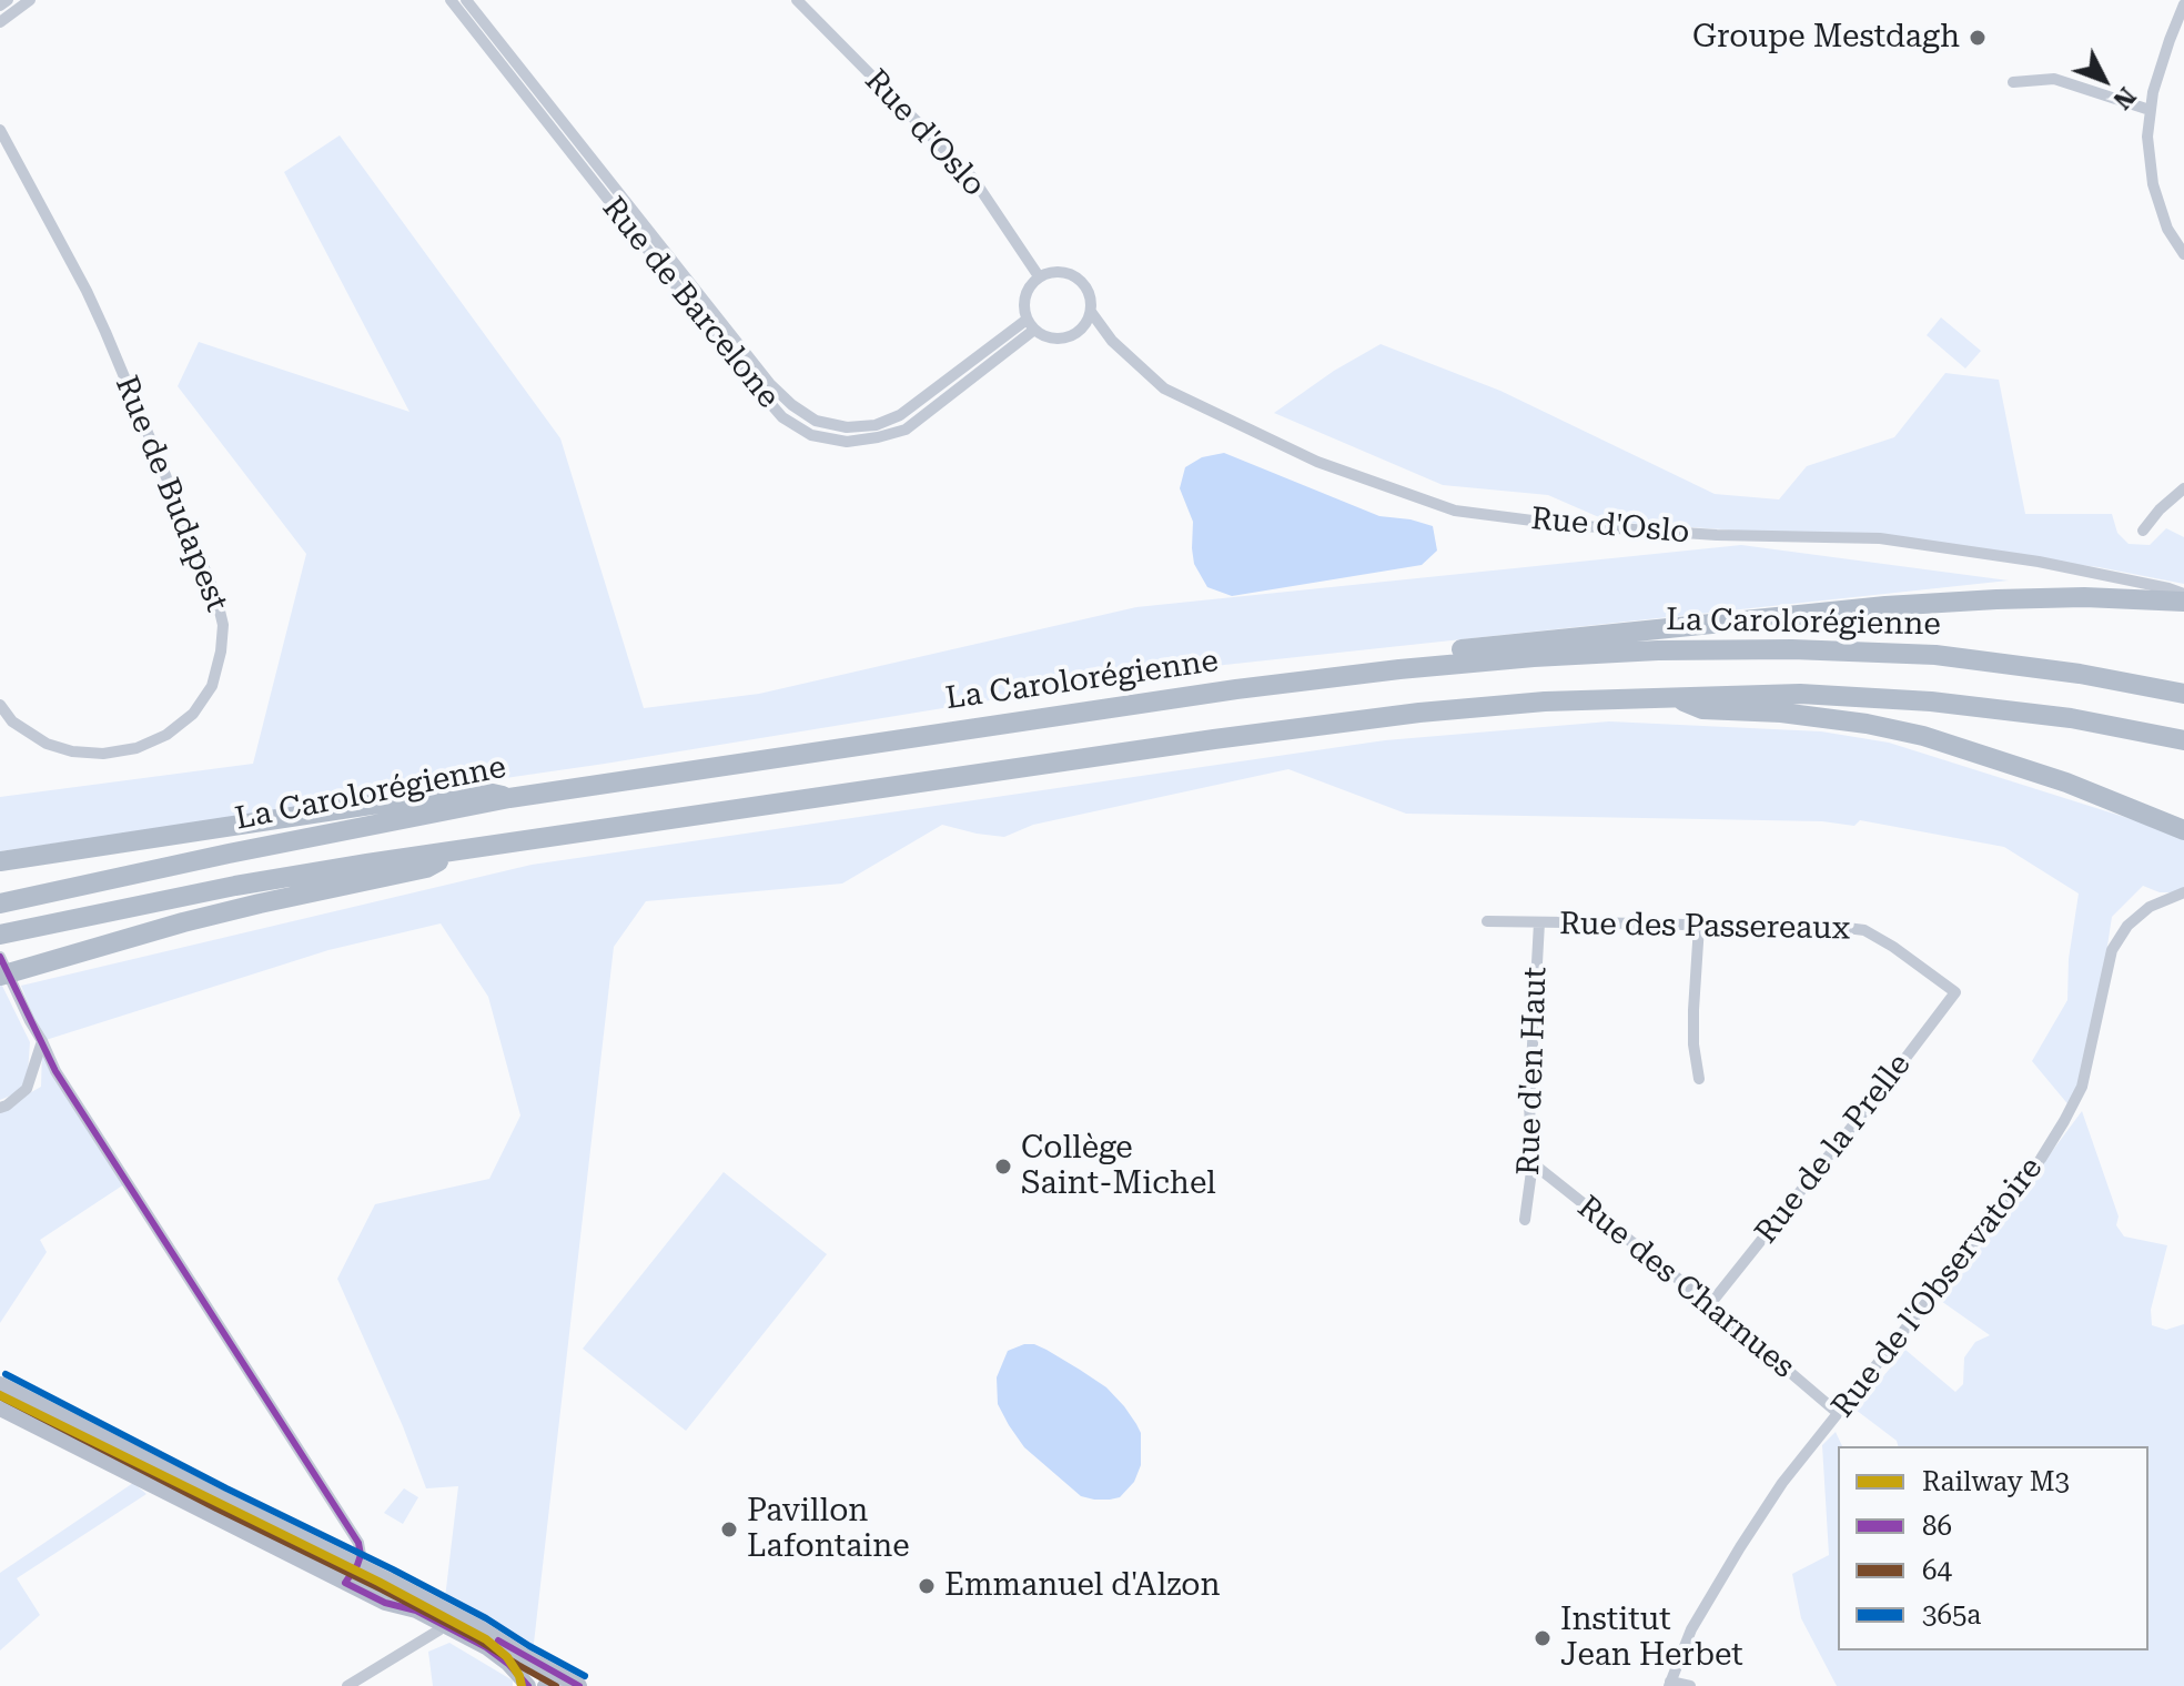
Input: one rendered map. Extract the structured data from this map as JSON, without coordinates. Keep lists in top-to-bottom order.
{
  "streets": {
    "highway": ["La Carolorégienne"],
    "street": [
      "Rue d'Oslo",
      "Rue de Barcelone",
      "Rue de Budapest",
      "Rue des Passereaux",
      "Rue d'en Haut",
      "Rue de la Prelle",
      "Rue des Charnues",
      "Rue de l'Observatoire"
    ]
  },
  "crossings": [
    ["Rue d'Oslo", "Rue de Barcelone"],
    ["Rue des Passereaux", "Rue d'en Haut"],
    ["Rue des Passereaux", "Rue de la Prelle"],
    ["Rue d'en Haut", "Rue des Charnues"],
    ["Rue de la Prelle", "Rue des Charnues"],
    ["Rue des Charnues", "Rue de l'Observatoire"]
  ],
  "places": [
    "Groupe Mestdagh",
    "Collège Saint-Michel",
    "Pavillon Lafontaine",
    "Emmanuel d'Alzon",
    "Institut Jean Herbet"
  ],
  "lines": [
    "transit line 86",
    "transit line 365a",
    "rail line M3",
    "transit line 64"
  ],
  "legend": [
    "Railway M3",
    "86",
    "64",
    "365a"
  ],
  "north": "bottom right"
}
